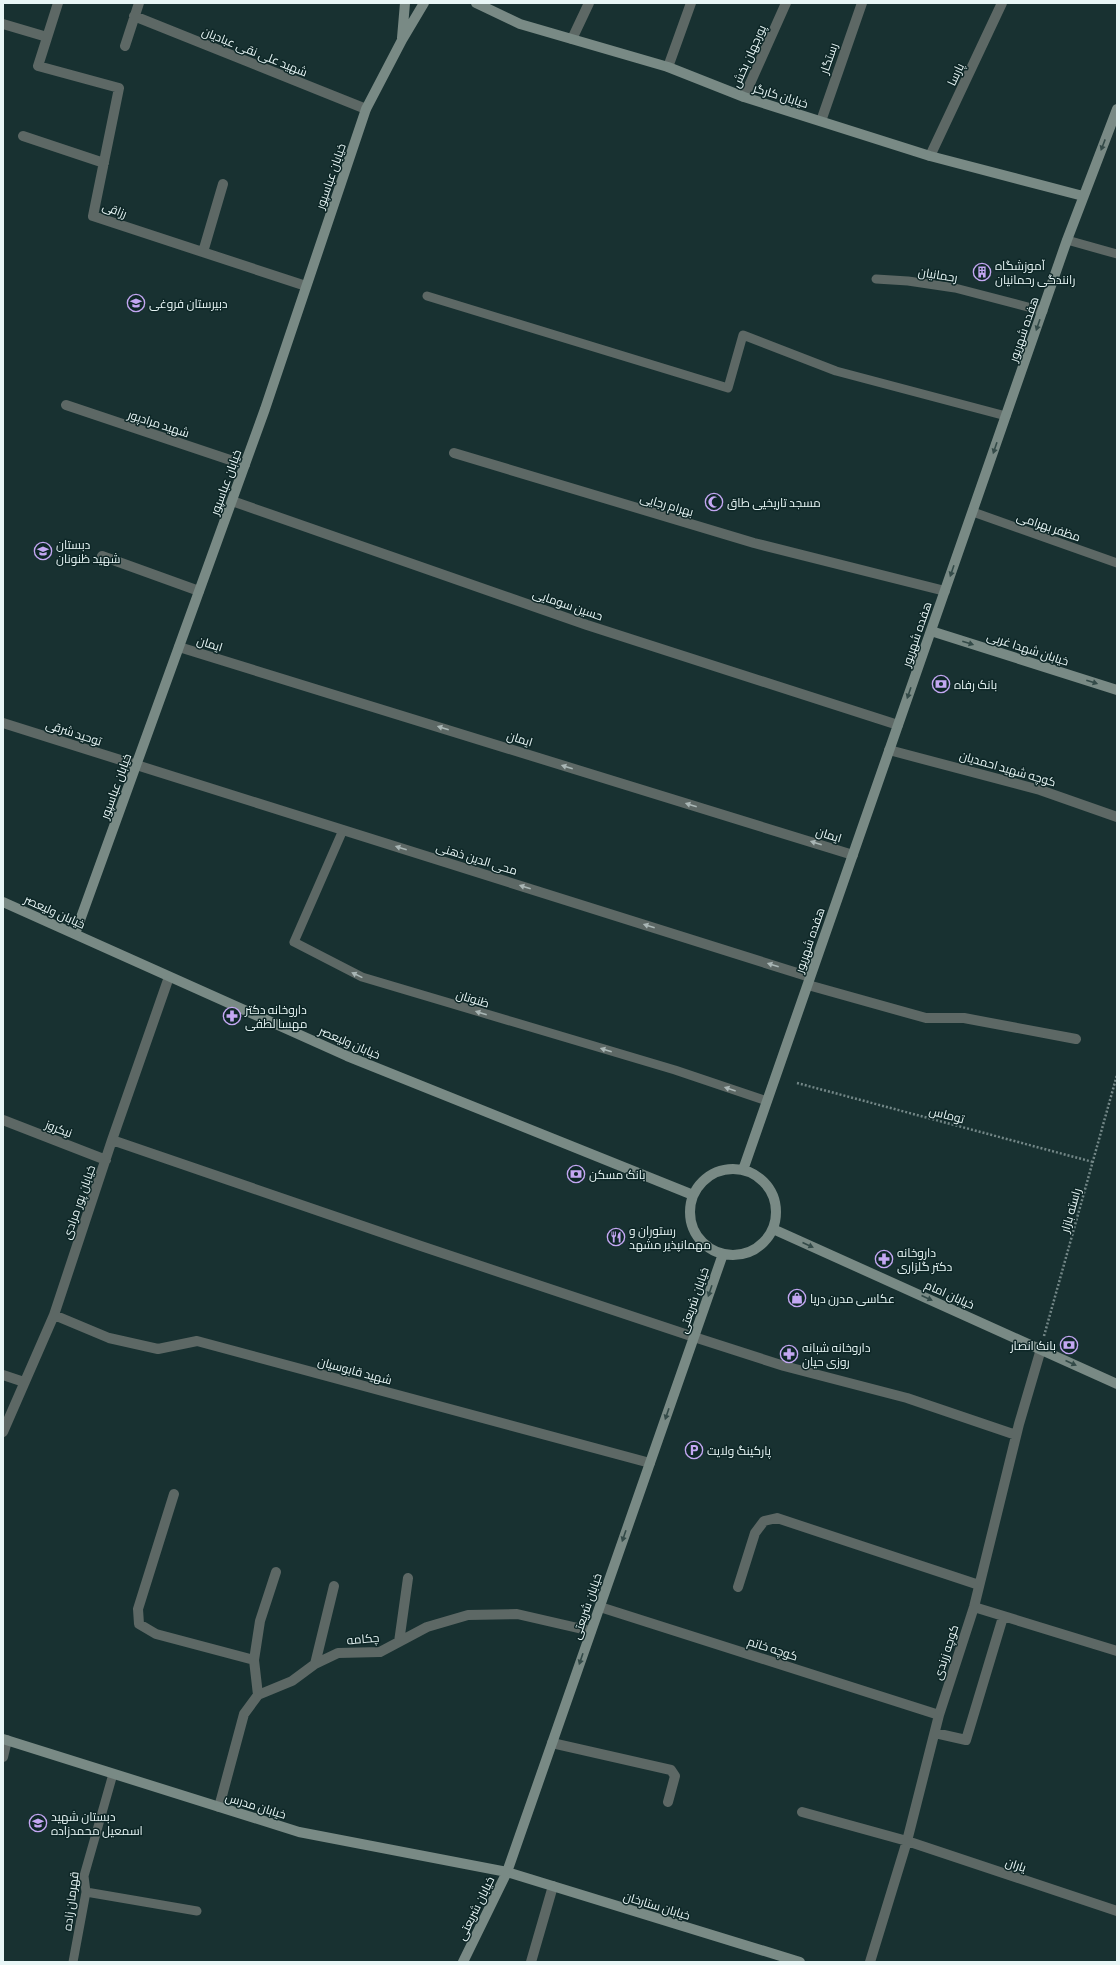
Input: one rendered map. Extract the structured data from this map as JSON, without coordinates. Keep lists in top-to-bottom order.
{
  "streets": {
    "main road": [
      "خیابان کارگر",
      "خیابان عباسپور",
      "هفده شهریور",
      "خیابان شهدا غربی",
      "خیابان ولیعصر",
      "خیابان امام",
      "خیابان شریعتی",
      "خیابان مدرس",
      "خیابان ستارخان"
    ],
    "street": [
      "شهید علی نقی عبادیان",
      "پورجهان بخش",
      "رستگار",
      "پارسا",
      "رزاقی",
      "شهید مرادپور",
      "بهرام رجایی",
      "حسین سومایی",
      "ایمان",
      "توحید شرقی",
      "کوچه شهید احمدیان",
      "محی الدین ذهنی",
      "نیکروز",
      "خیابان پور مرادی",
      "شهید قابوسیان",
      "چکامه",
      "کوچه خاتم",
      "کوچه زرندی",
      "یاران"
    ],
    "lane": [
      "رحمانیان",
      "مظفر بهرامی",
      "ظنونان",
      "قهرمان زاده"
    ],
    "path": ["توماس", "راسته بازار"]
  },
  "crossings": [
    ["شهید علی نقی عبادیان", "خیابان عباسپور"],
    ["پورجهان بخش", "خیابان کارگر"],
    ["رستگار", "خیابان کارگر"],
    ["پارسا", "خیابان کارگر"],
    ["خیابان کارگر", "هفده شهریور"],
    ["خیابان عباسپور", "رزاقی"],
    ["خیابان عباسپور", "شهید مرادپور"],
    ["خیابان عباسپور", "حسین سومایی"],
    ["خیابان عباسپور", "ایمان"],
    ["خیابان عباسپور", "توحید شرقی"],
    ["خیابان عباسپور", "محی الدین ذهنی"],
    ["خیابان عباسپور", "خیابان ولیعصر"],
    ["رحمانیان", "هفده شهریور"],
    ["هفده شهریور", "بهرام رجایی"],
    ["هفده شهریور", "مظفر بهرامی"],
    ["هفده شهریور", "حسین سومایی"],
    ["هفده شهریور", "ایمان"],
    ["هفده شهریور", "خیابان شهدا غربی"],
    ["هفده شهریور", "کوچه شهید احمدیان"],
    ["هفده شهریور", "محی الدین ذهنی"],
    ["هفده شهریور", "خیابان ولیعصر"],
    ["هفده شهریور", "ظنونان"],
    ["هفده شهریور", "خیابان امام"],
    ["هفده شهریور", "خیابان شریعتی"],
    ["توحید شرقی", "محی الدین ذهنی"],
    ["محی الدین ذهنی", "ظنونان"],
    ["خیابان ولیعصر", "خیابان پور مرادی"],
    ["خیابان ولیعصر", "خیابان امام"],
    ["خیابان ولیعصر", "خیابان شریعتی"],
    ["توماس", "راسته بازار"],
    ["نیکروز", "خیابان پور مرادی"],
    ["خیابان پور مرادی", "شهید قابوسیان"],
    ["راسته بازار", "خیابان امام"],
    ["راسته بازار", "کوچه زرندی"],
    ["خیابان امام", "خیابان شریعتی"],
    ["خیابان امام", "کوچه زرندی"],
    ["خیابان شریعتی", "شهید قابوسیان"],
    ["خیابان شریعتی", "چکامه"],
    ["خیابان شریعتی", "کوچه خاتم"],
    ["خیابان شریعتی", "خیابان مدرس"],
    ["خیابان شریعتی", "خیابان ستارخان"],
    ["کوچه خاتم", "کوچه زرندی"],
    ["کوچه زرندی", "یاران"],
    ["خیابان مدرس", "قهرمان زاده"],
    ["خیابان مدرس", "خیابان ستارخان"]
  ],
  "one_way": [
    "هفده شهریور",
    "ایمان",
    "خیابان شهدا غربی",
    "محی الدین ذهنی",
    "ظنونان",
    "خیابان امام",
    "خیابان شریعتی"
  ],
  "places": {
    "building": ["آموزشگاه رانندگی رحمانیان"],
    "school or university": ["دبیرستان فروغی", "دبستان شهید ظنونان", "دبستان شهید اسمعیل محمدزاده"],
    "mosque": ["مسجد تاریخیی طاق"],
    "bank": ["بانک رفاه", "بانک مسکن", "بانک انصار"],
    "pharmacy": ["داروخانه دکتر مهسا لطفی", "داروخانه دکتر گلزاری", "داروخانه شبانه روزی حیان"],
    "restaurant": ["رستوران و مهمانپذیر مشهد"],
    "shop": ["عکاسی مدرن دریا"],
    "parking": ["پارکینگ ولایت"]
  }
}
